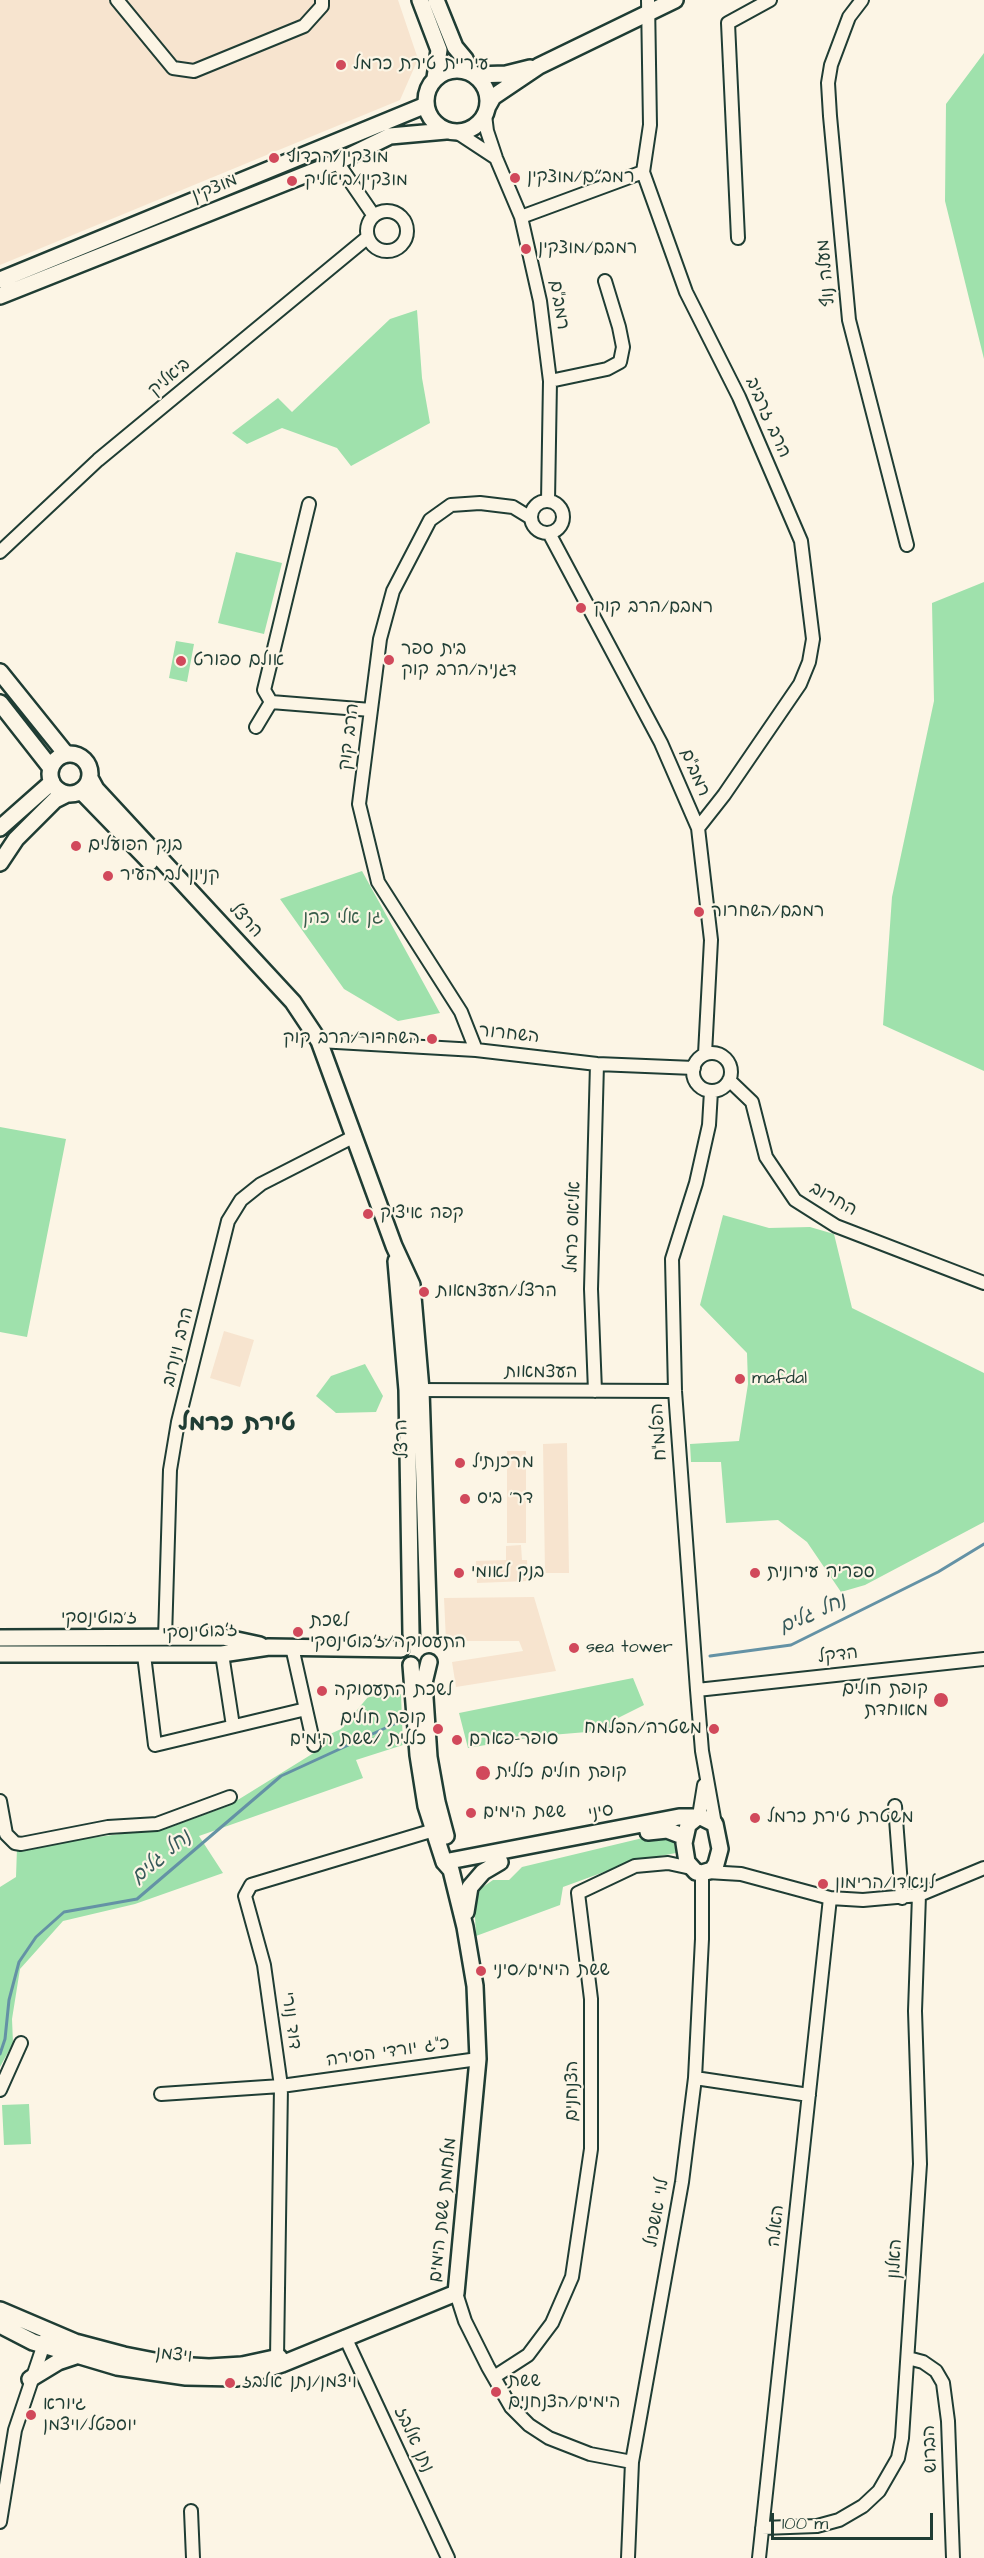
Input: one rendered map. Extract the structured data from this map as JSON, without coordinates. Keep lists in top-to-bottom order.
{
  "streets": {
    "street": [
      "מוצקין",
      "מעלה נוף",
      "רמב\"ם",
      "ביאליק",
      "הרב זרביב",
      "הרב קוק",
      "הרצל",
      "השחרור",
      "החרוב",
      "אליאס כרמל",
      "הרב וינרוב",
      "העצמאות",
      "הפלמ\"ח",
      "ז'בוטינסקי",
      "ז׳בוטינסקי",
      "הדקל",
      "סיני",
      "דוד נורי",
      "כ\"ג יורדי הסירה",
      "הצנחנים",
      "מלחמת ששת הימים",
      "לוי אשכול",
      "האלה",
      "האלון",
      "ויצמן",
      "נתן אלבז",
      "הברוש"
    ]
  },
  "crossings": [
    ["מוצקין", "רמב\"ם"],
    ["רמב\"ם", "הרב זרביב"],
    ["רמב\"ם", "הרב קוק"],
    ["רמב\"ם", "השחרור"],
    ["רמב\"ם", "החרוב"],
    ["רמב\"ם", "הפלמ\"ח"],
    ["הרב קוק", "השחרור"],
    ["הרצל", "השחרור"],
    ["הרצל", "הרב וינרוב"],
    ["הרצל", "העצמאות"],
    ["הרצל", "ז׳בוטינסקי"],
    ["הרצל", "מלחמת ששת הימים"],
    ["השחרור", "החרוב"],
    ["השחרור", "אליאס כרמל"],
    ["השחרור", "הפלמ\"ח"],
    ["החרוב", "הפלמ\"ח"],
    ["אליאס כרמל", "העצמאות"],
    ["הרב וינרוב", "ז'בוטינסקי"],
    ["העצמאות", "הפלמ\"ח"],
    ["הפלמ\"ח", "הדקל"],
    ["הפלמ\"ח", "סיני"],
    ["הפלמ\"ח", "הצנחנים"],
    ["הפלמ\"ח", "לוי אשכול"],
    ["ז'בוטינסקי", "ז׳בוטינסקי"],
    ["ז׳בוטינסקי", "מלחמת ששת הימים"],
    ["סיני", "הצנחנים"],
    ["סיני", "מלחמת ששת הימים"],
    ["סיני", "לוי אשכול"],
    ["דוד נורי", "כ\"ג יורדי הסירה"],
    ["דוד נורי", "מלחמת ששת הימים"],
    ["דוד נורי", "ויצמן"],
    ["כ\"ג יורדי הסירה", "מלחמת ששת הימים"],
    ["הצנחנים", "מלחמת ששת הימים"],
    ["הצנחנים", "לוי אשכול"],
    ["מלחמת ששת הימים", "לוי אשכול"],
    ["מלחמת ששת הימים", "ויצמן"],
    ["האלה", "האלון"],
    ["האלון", "הברוש"],
    ["ויצמן", "נתן אלבז"]
  ],
  "districts": ["טירת כרמל"],
  "water": ["נחל גלים"],
  "parks": ["גן אלי כהן"],
  "places": [
    "עיריית טירת כרמל",
    "מוצקין/הרדוף",
    "רמב״ם/מוצקין",
    "מוצקין/ביאליק",
    "רמבם/מוצקין",
    "רמבם/הרב קוק",
    "בית ספר דגניה/הרב קוק",
    "אולם ספורט",
    "בנק הפועלים",
    "קניון לב העיר",
    "רמבם/השחרור",
    "השחרור/הרב קוק",
    "קפה איציק",
    "הרצל/העצמאות",
    "mafdal",
    "מרכנתיל",
    "דר' ביס",
    "בנק לאומי",
    "ספריה עירונית",
    "לשכת התעסוקה/ז׳בוטינסקי",
    "sea tower",
    "לשכת התעסוקה",
    "קופת חולים מאוחדת",
    "קופת חולים כללית /ששת הימים",
    "משטרה/הפלמח",
    "סופר-פארם",
    "קופת חולים כללית",
    "ששת הימים",
    "משטרת טירת כרמל",
    "לניאדו/הרימון",
    "ששת הימים/סיני",
    "ויצמן/נתן אלבז",
    "ששת הימים/הצנחנים",
    "גיורא יוספטל/ויצמן"
  ],
  "scale_bar": "100 m"
}
